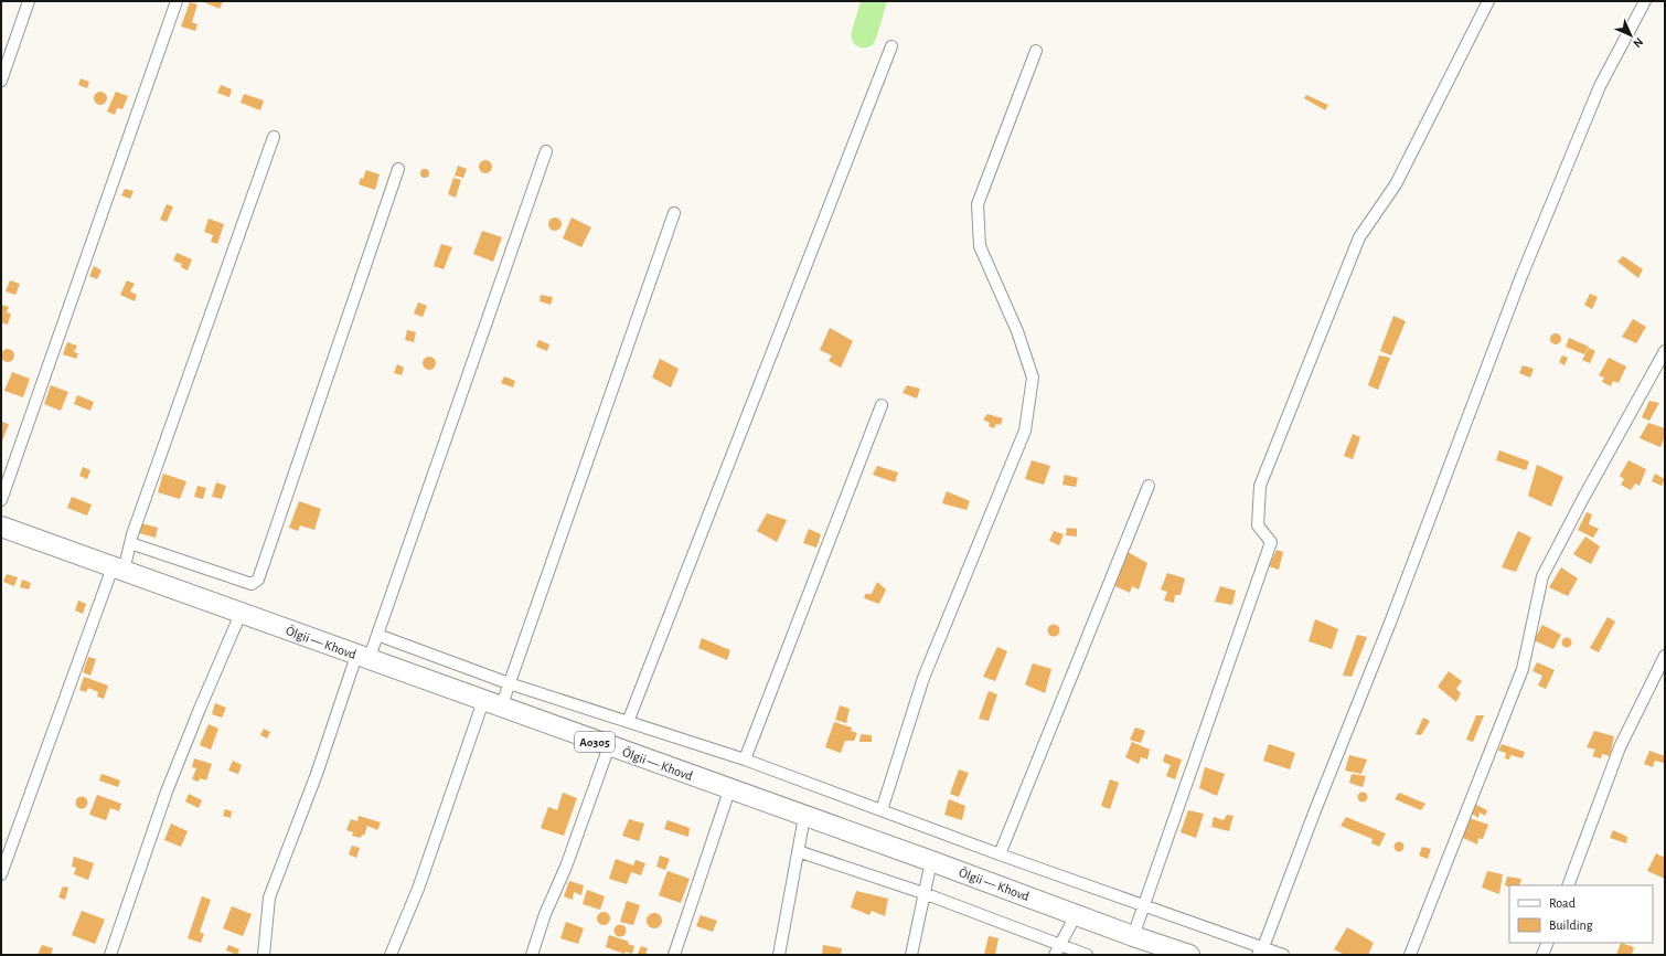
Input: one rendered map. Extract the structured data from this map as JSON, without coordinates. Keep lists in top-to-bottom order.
{
  "streets": {
    "highway": ["Ölgii — Khovd", "A0305"]
  },
  "legend": ["Road", "Building"],
  "north": "bottom right"
}
